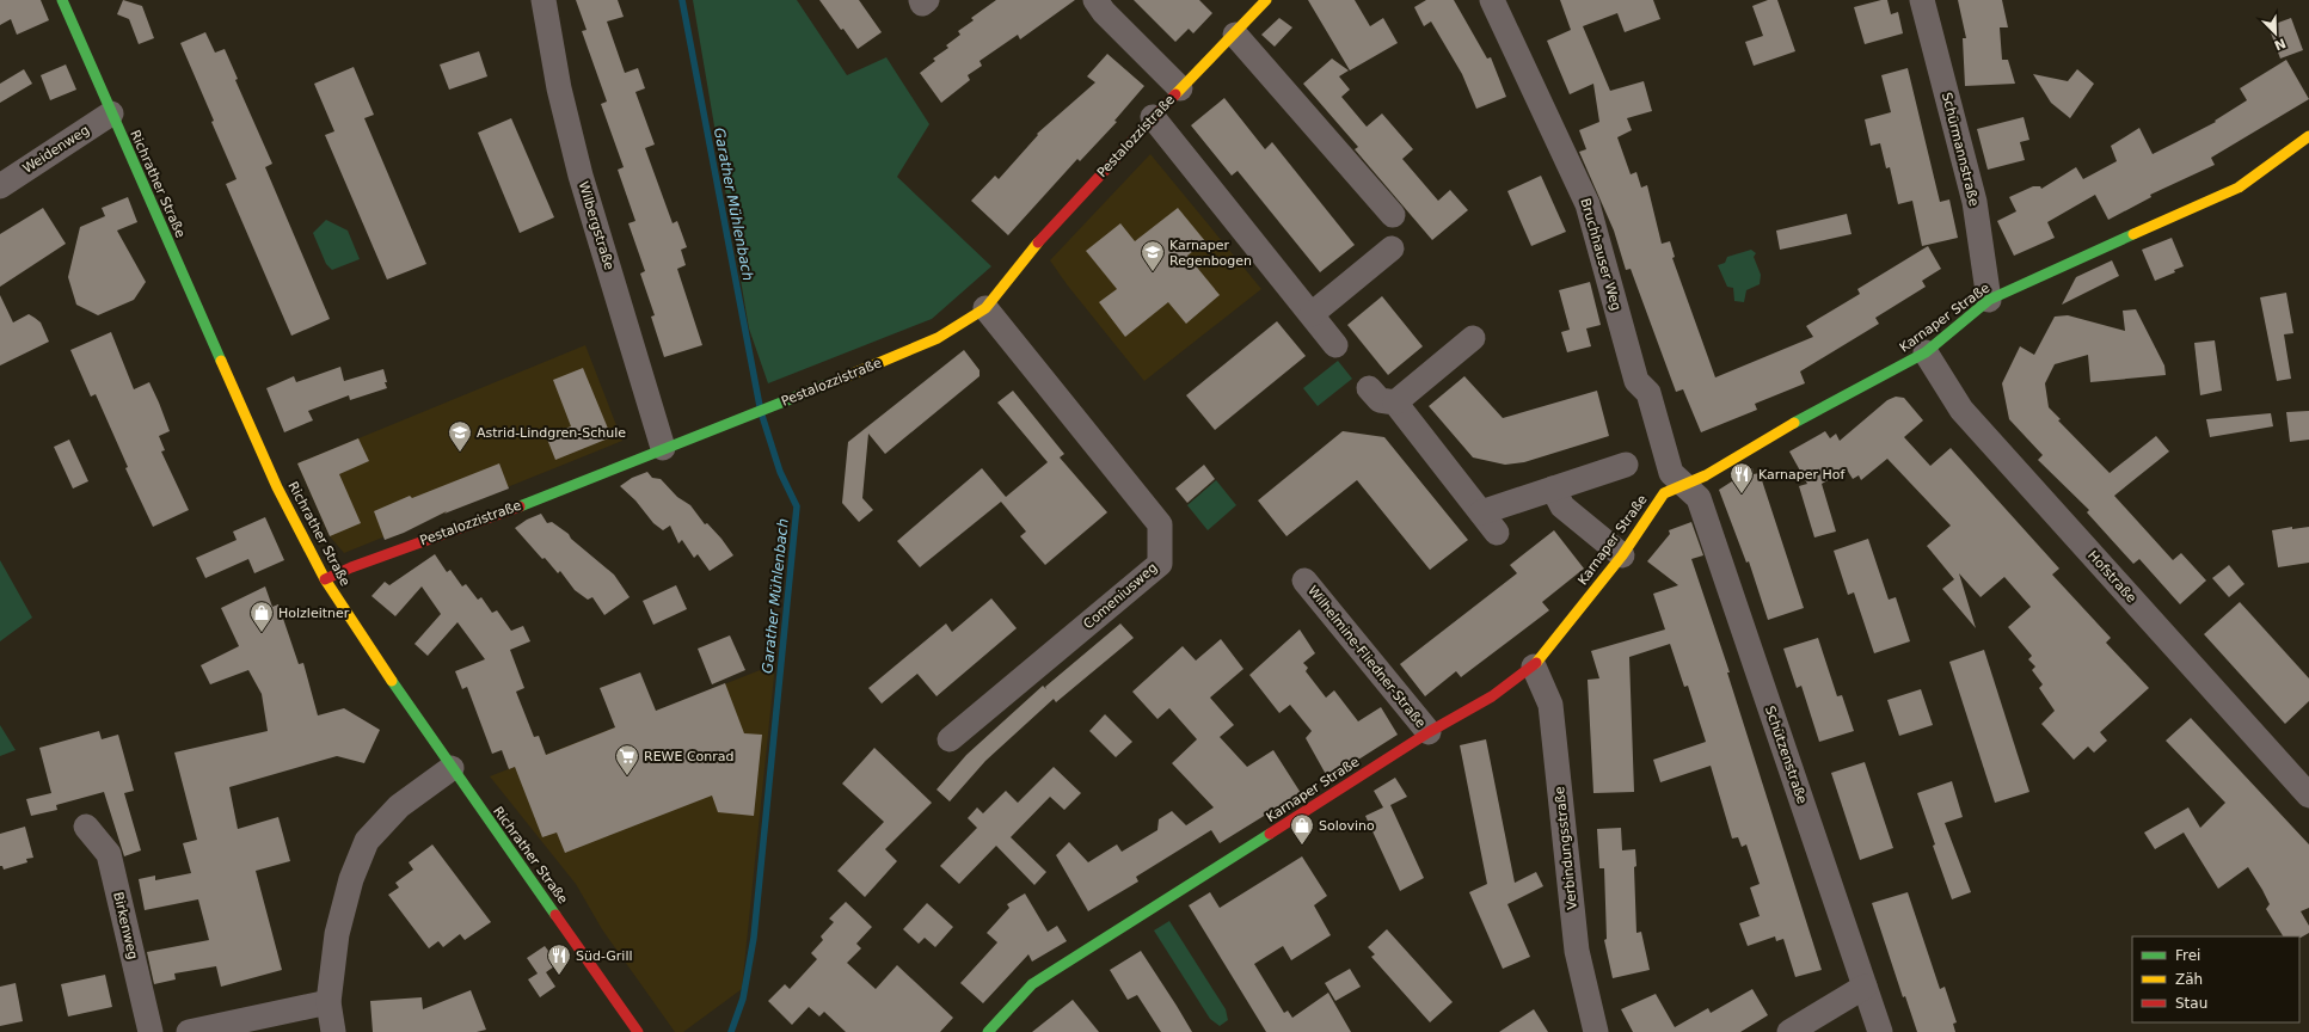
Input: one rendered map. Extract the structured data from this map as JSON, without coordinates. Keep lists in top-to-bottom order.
{
  "streets": {
    "street": [
      "Pestalozzistraße",
      "Weidenweg",
      "Schürmannstraße",
      "Richrather Straße",
      "Wilbergstraße",
      "Bruchhauser Weg",
      "Karnaper Straße",
      "Hofstraße",
      "Comeniusweg",
      "Wilhelmine-Fliedner-Straße",
      "Schützenstraße",
      "Verbindungsstraße",
      "Birkenweg"
    ]
  },
  "crossings": [
    ["Pestalozzistraße", "Richrather Straße"],
    ["Pestalozzistraße", "Wilbergstraße"],
    ["Pestalozzistraße", "Comeniusweg"],
    ["Weidenweg", "Richrather Straße"],
    ["Schürmannstraße", "Karnaper Straße"],
    ["Bruchhauser Weg", "Karnaper Straße"],
    ["Bruchhauser Weg", "Schützenstraße"],
    ["Karnaper Straße", "Hofstraße"],
    ["Karnaper Straße", "Wilhelmine-Fliedner-Straße"],
    ["Karnaper Straße", "Schützenstraße"],
    ["Karnaper Straße", "Verbindungsstraße"]
  ],
  "water": ["Garather Mühlenbach"],
  "places": {
    "school or university": ["Karnaper Regenbogen", "Astrid-Lindgren-Schule"],
    "restaurant": ["Karnaper Hof", "Süd-Grill"],
    "shop": ["Holzleitner", "Solovino"],
    "supermarket": ["REWE Conrad"]
  },
  "legend": ["Frei", "Zäh", "Stau"],
  "north": "bottom right"
}
